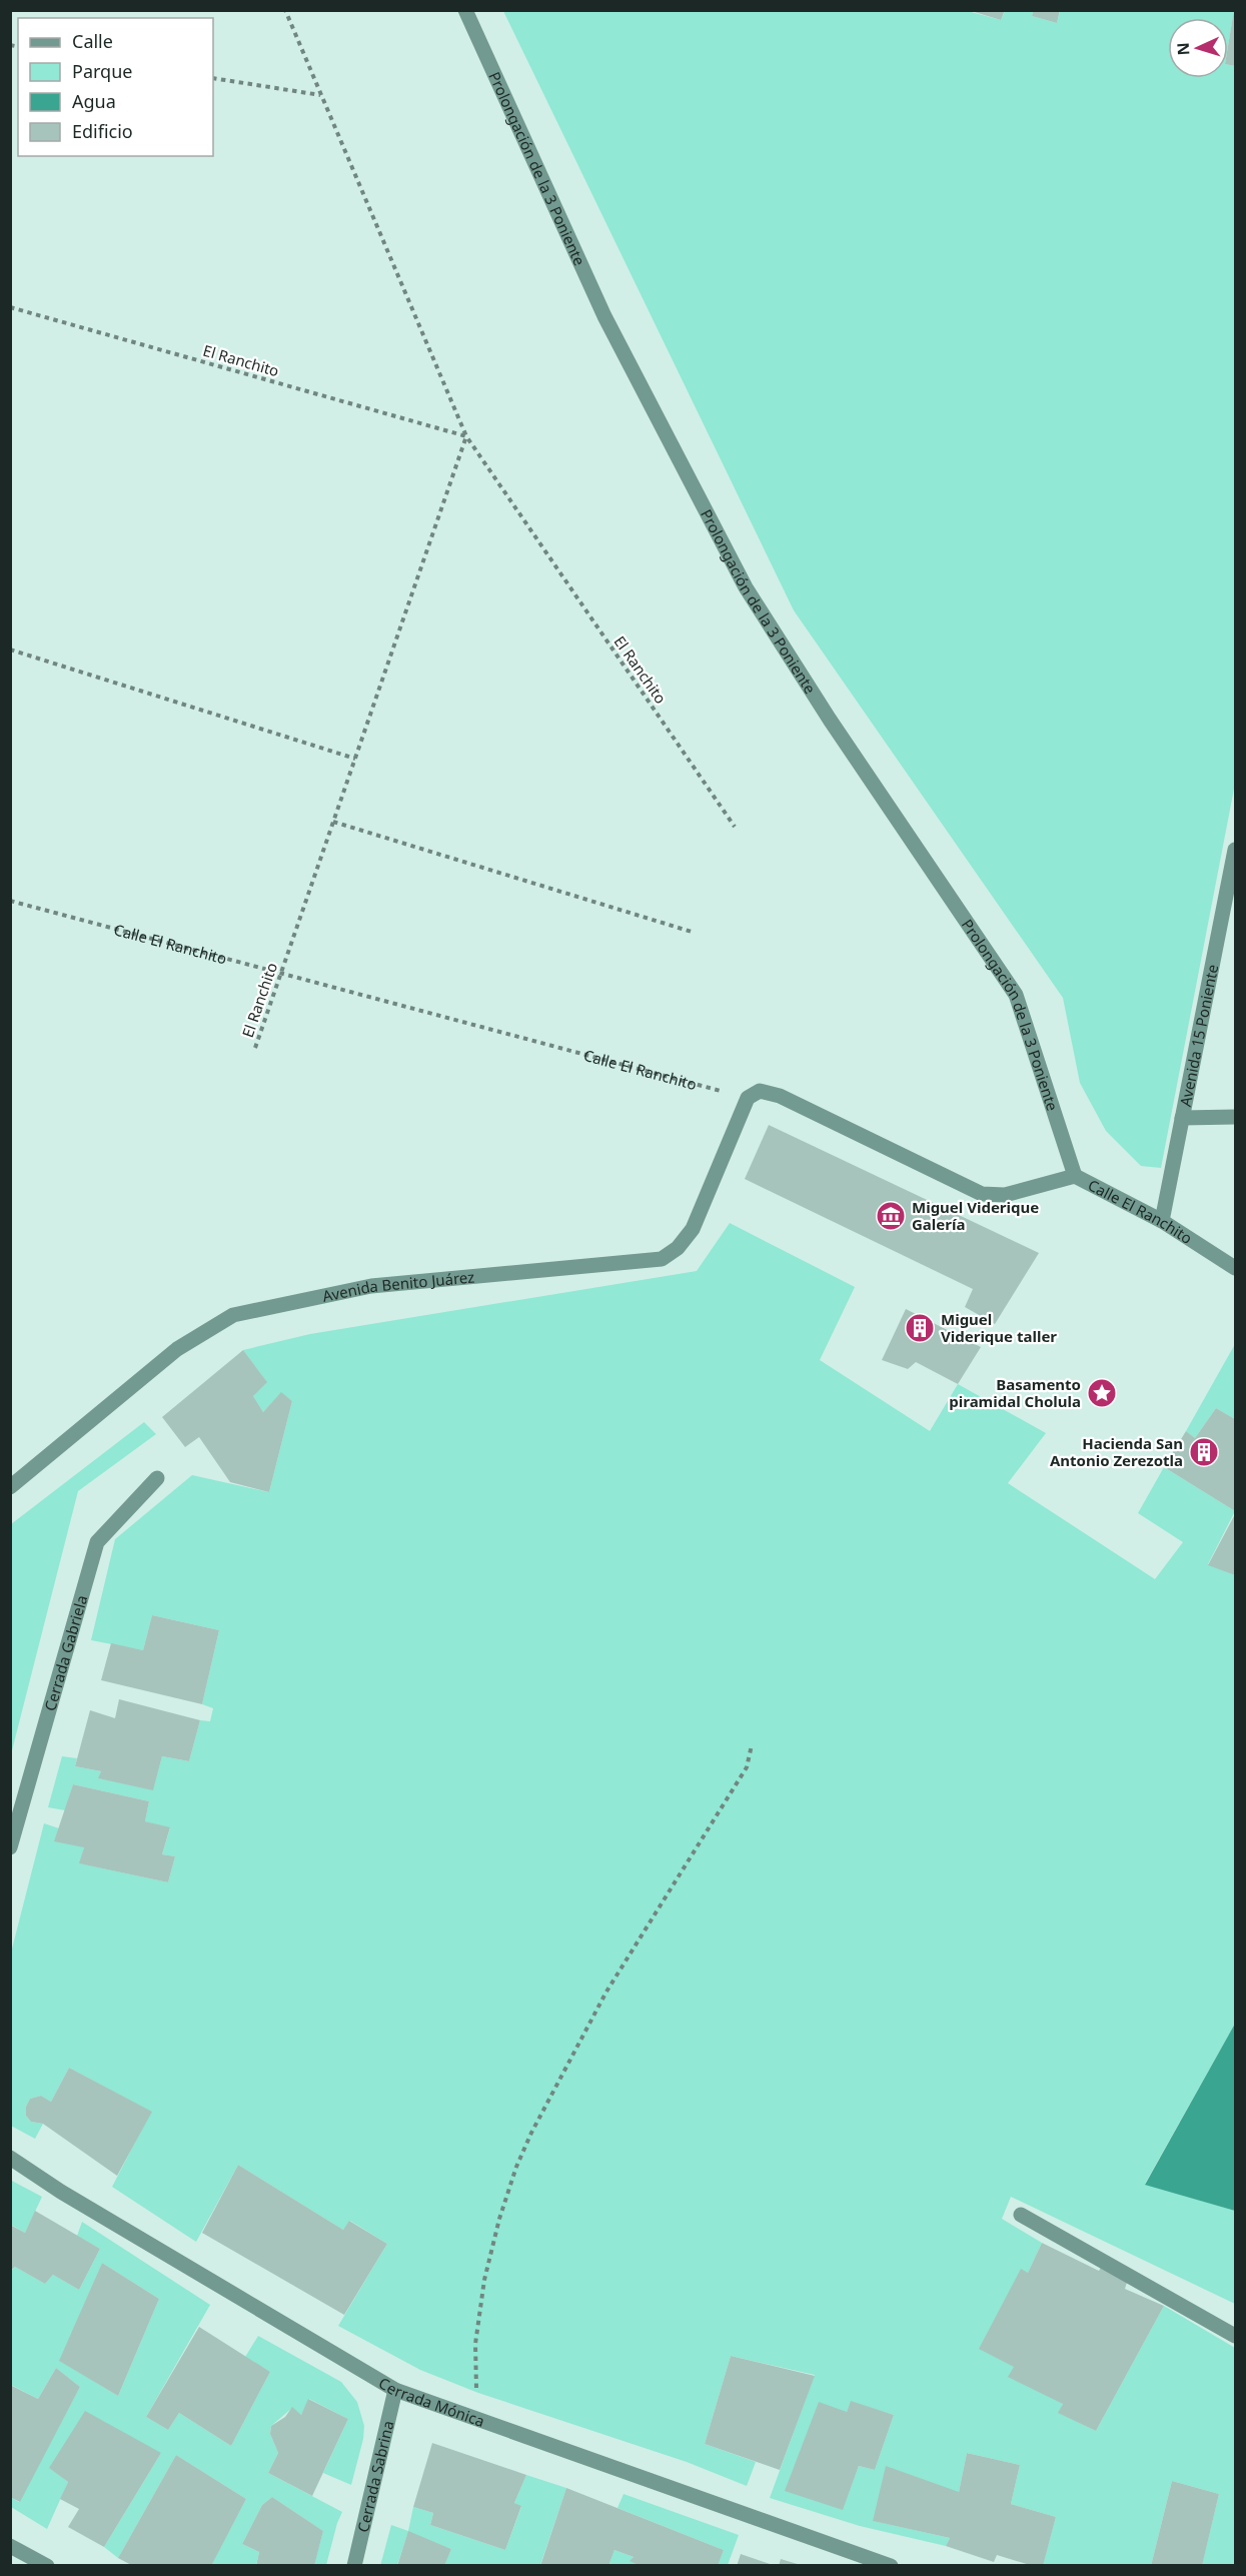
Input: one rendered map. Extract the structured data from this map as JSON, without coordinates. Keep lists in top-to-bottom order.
{
  "streets": {
    "street": [
      "Prolongación de la 3 Poniente",
      "Calle El Ranchito",
      "Avenida 15 Poniente",
      "Avenida Benito Juárez",
      "Cerrada Gabriela",
      "Cerrada Mónica",
      "Cerrada Sabrina"
    ],
    "path": ["El Ranchito"]
  },
  "crossings": [
    ["Prolongación de la 3 Poniente", "Calle El Ranchito"],
    ["Calle El Ranchito", "Avenida 15 Poniente"],
    ["Calle El Ranchito", "Avenida Benito Juárez"],
    ["Cerrada Mónica", "Cerrada Sabrina"]
  ],
  "places": {
    "museum": ["Miguel Viderique Galería"],
    "building": ["Miguel Viderique taller", "Hacienda San Antonio Zerezotla"],
    "place": ["Basamento piramidal Cholula"]
  },
  "legend": [
    "Calle",
    "Parque",
    "Agua",
    "Edificio"
  ],
  "north": "left"
}
